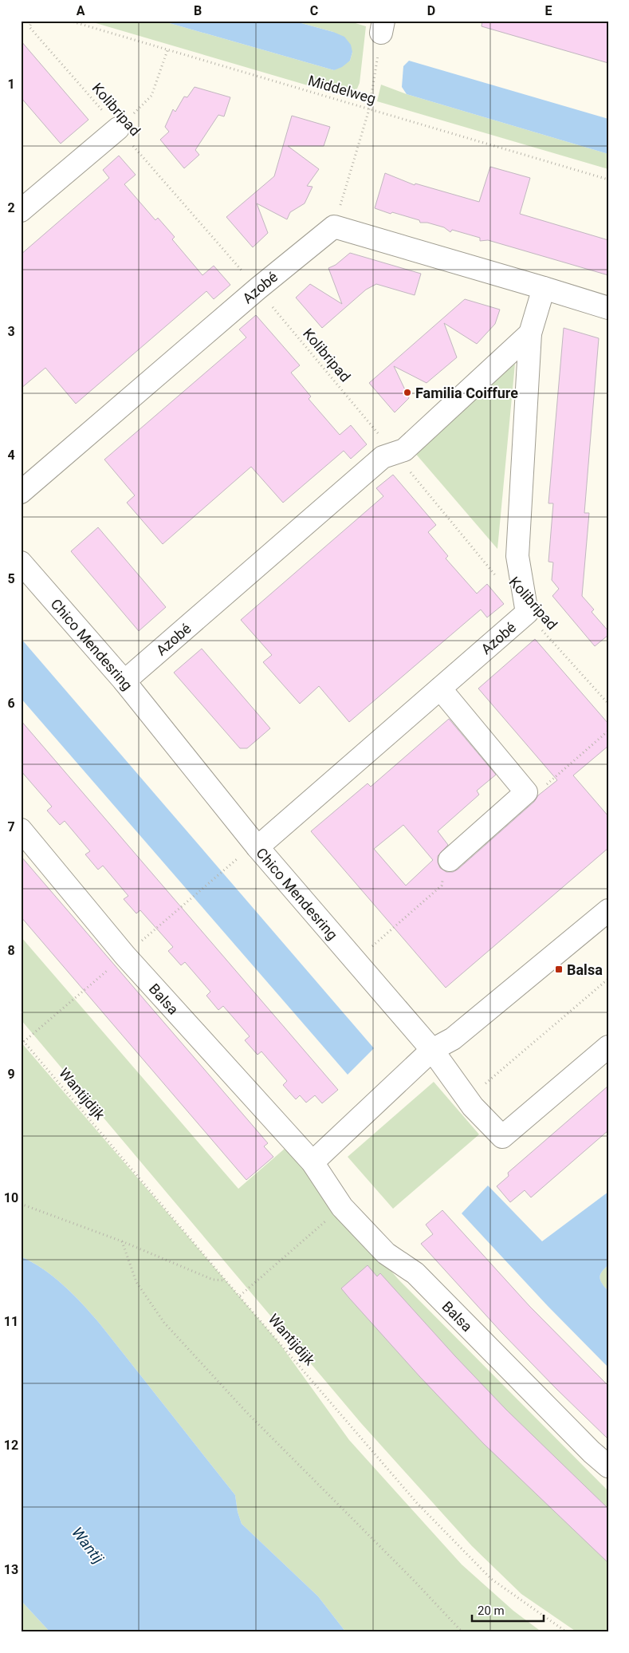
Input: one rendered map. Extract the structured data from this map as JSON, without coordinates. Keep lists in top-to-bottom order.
{
  "streets": {
    "street": ["Azobé", "Chico Mendesring", "Balsa"],
    "path": ["Middelweg", "Kolibripad", "Wantijdijk"]
  },
  "crossings": [
    ["Kolibripad", "Azobé"],
    ["Azobé", "Chico Mendesring"]
  ],
  "water": ["Wantij"],
  "places": {
    "other": ["Familia Coiffure"],
    "transit": ["Balsa"]
  },
  "scale_bar": "20 m",
  "grid": {
    "columns": [
      "A",
      "B",
      "C",
      "D",
      "E"
    ],
    "rows": [
      "1",
      "2",
      "3",
      "4",
      "5",
      "6",
      "7",
      "8",
      "9",
      "10",
      "11",
      "12",
      "13"
    ]
  }
}
